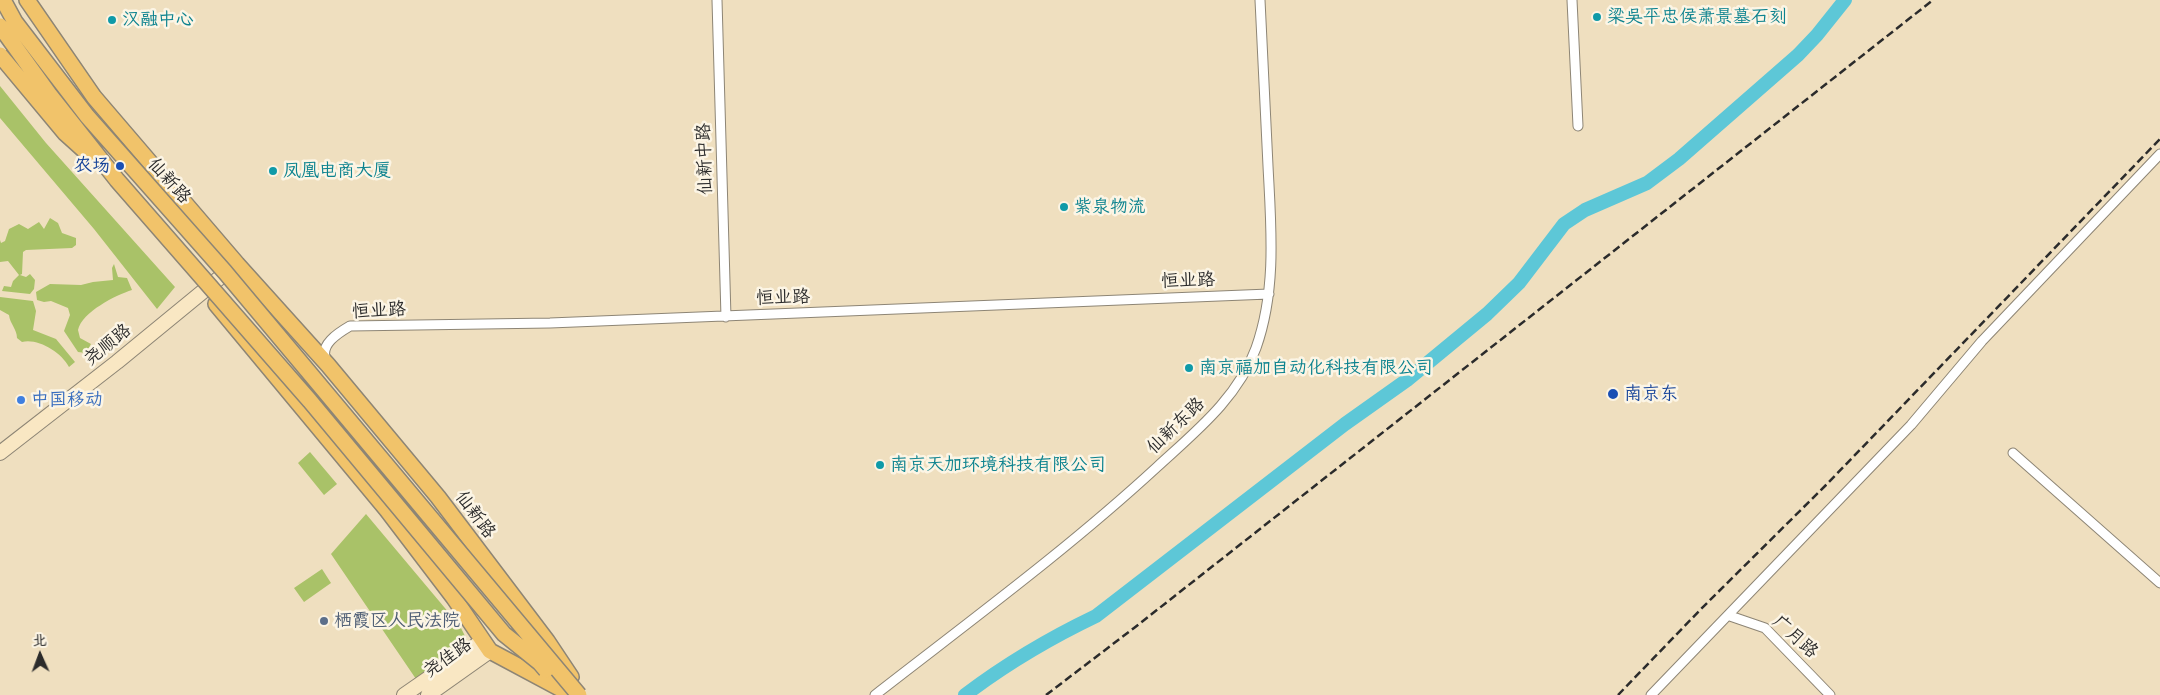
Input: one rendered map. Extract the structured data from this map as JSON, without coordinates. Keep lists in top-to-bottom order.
{
  "streets": {
    "main road": ["仙新路", "尧顺路", "尧佳路"],
    "street": [
      "仙新中路",
      "恒业路",
      "仙新东路",
      "广月路"
    ]
  },
  "crossings": [
    ["仙新中路", "恒业路"],
    ["仙新路", "恒业路"],
    ["仙新路", "尧顺路"],
    ["恒业路", "仙新东路"]
  ],
  "places": [
    "梁吴平忠侯萧景墓石刻",
    "汉融中心",
    "农场",
    "凤凰电商大厦",
    "紫泉物流",
    "南京福加自动化科技有限公司",
    "南京东",
    "中国移动",
    "南京天加环境科技有限公司",
    "栖霞区人民法院"
  ],
  "north": "top"
}
